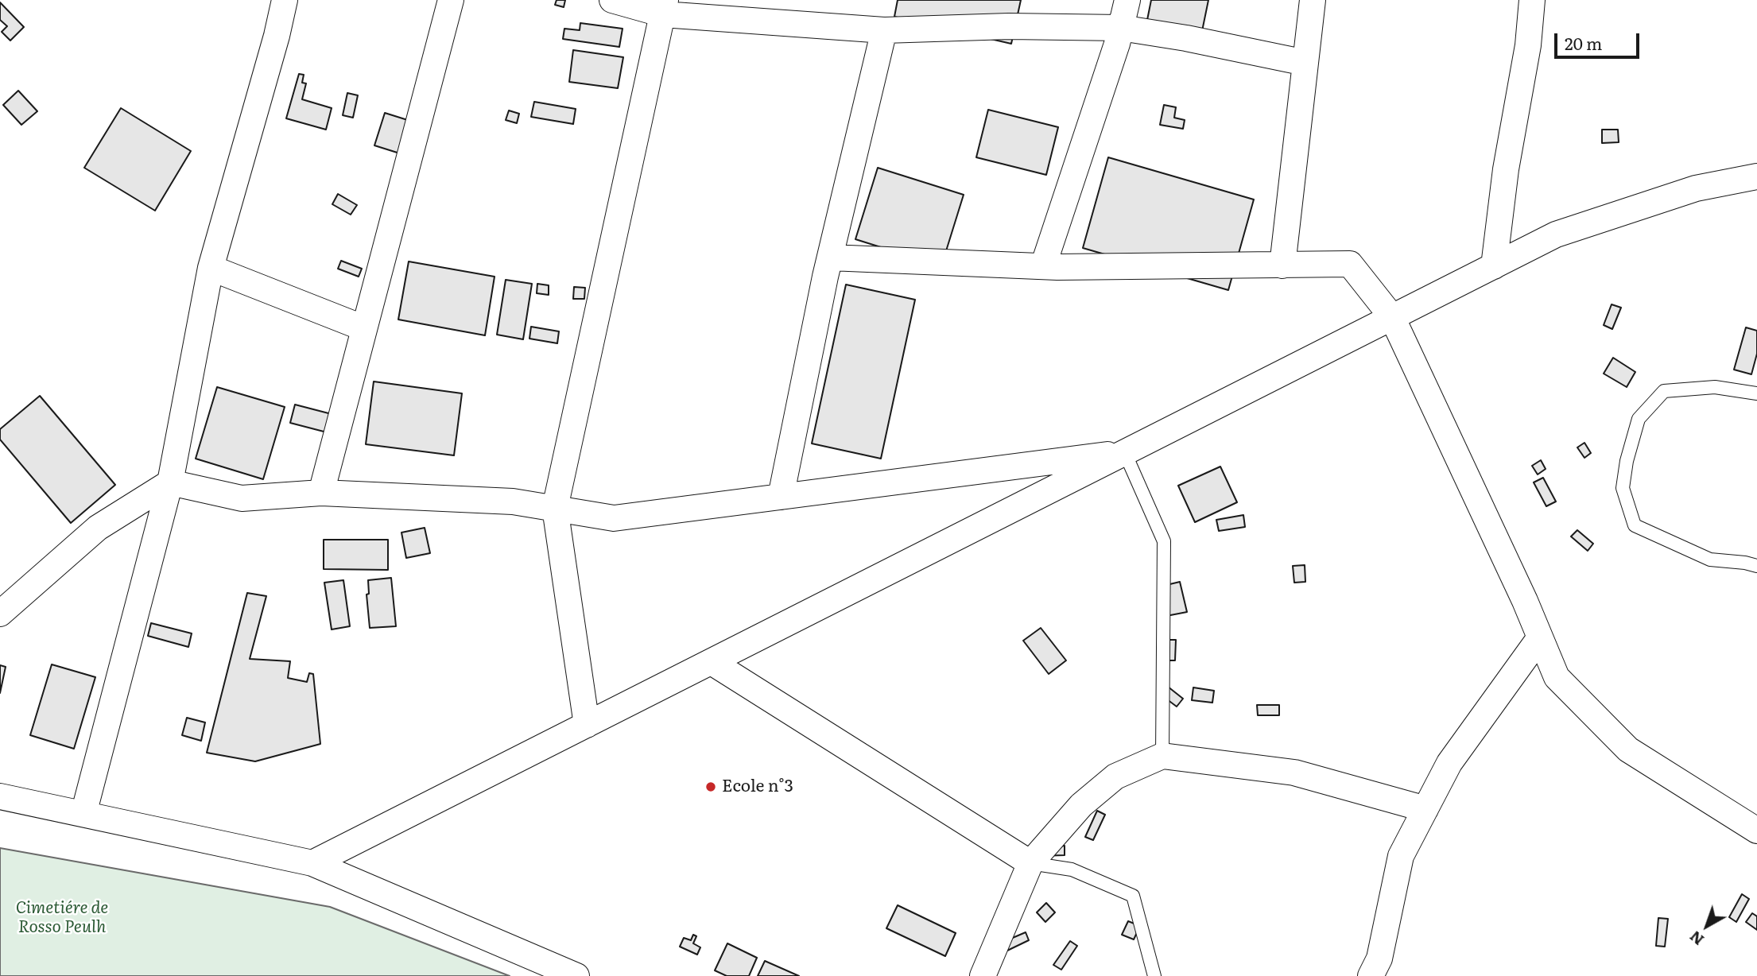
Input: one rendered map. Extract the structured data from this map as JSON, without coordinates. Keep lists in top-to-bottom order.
{
  "parks": ["Cimetiére de Rosso Peulh"],
  "places": ["Ecole n°3"],
  "scale_bar": "20 m",
  "north": "bottom left"
}
